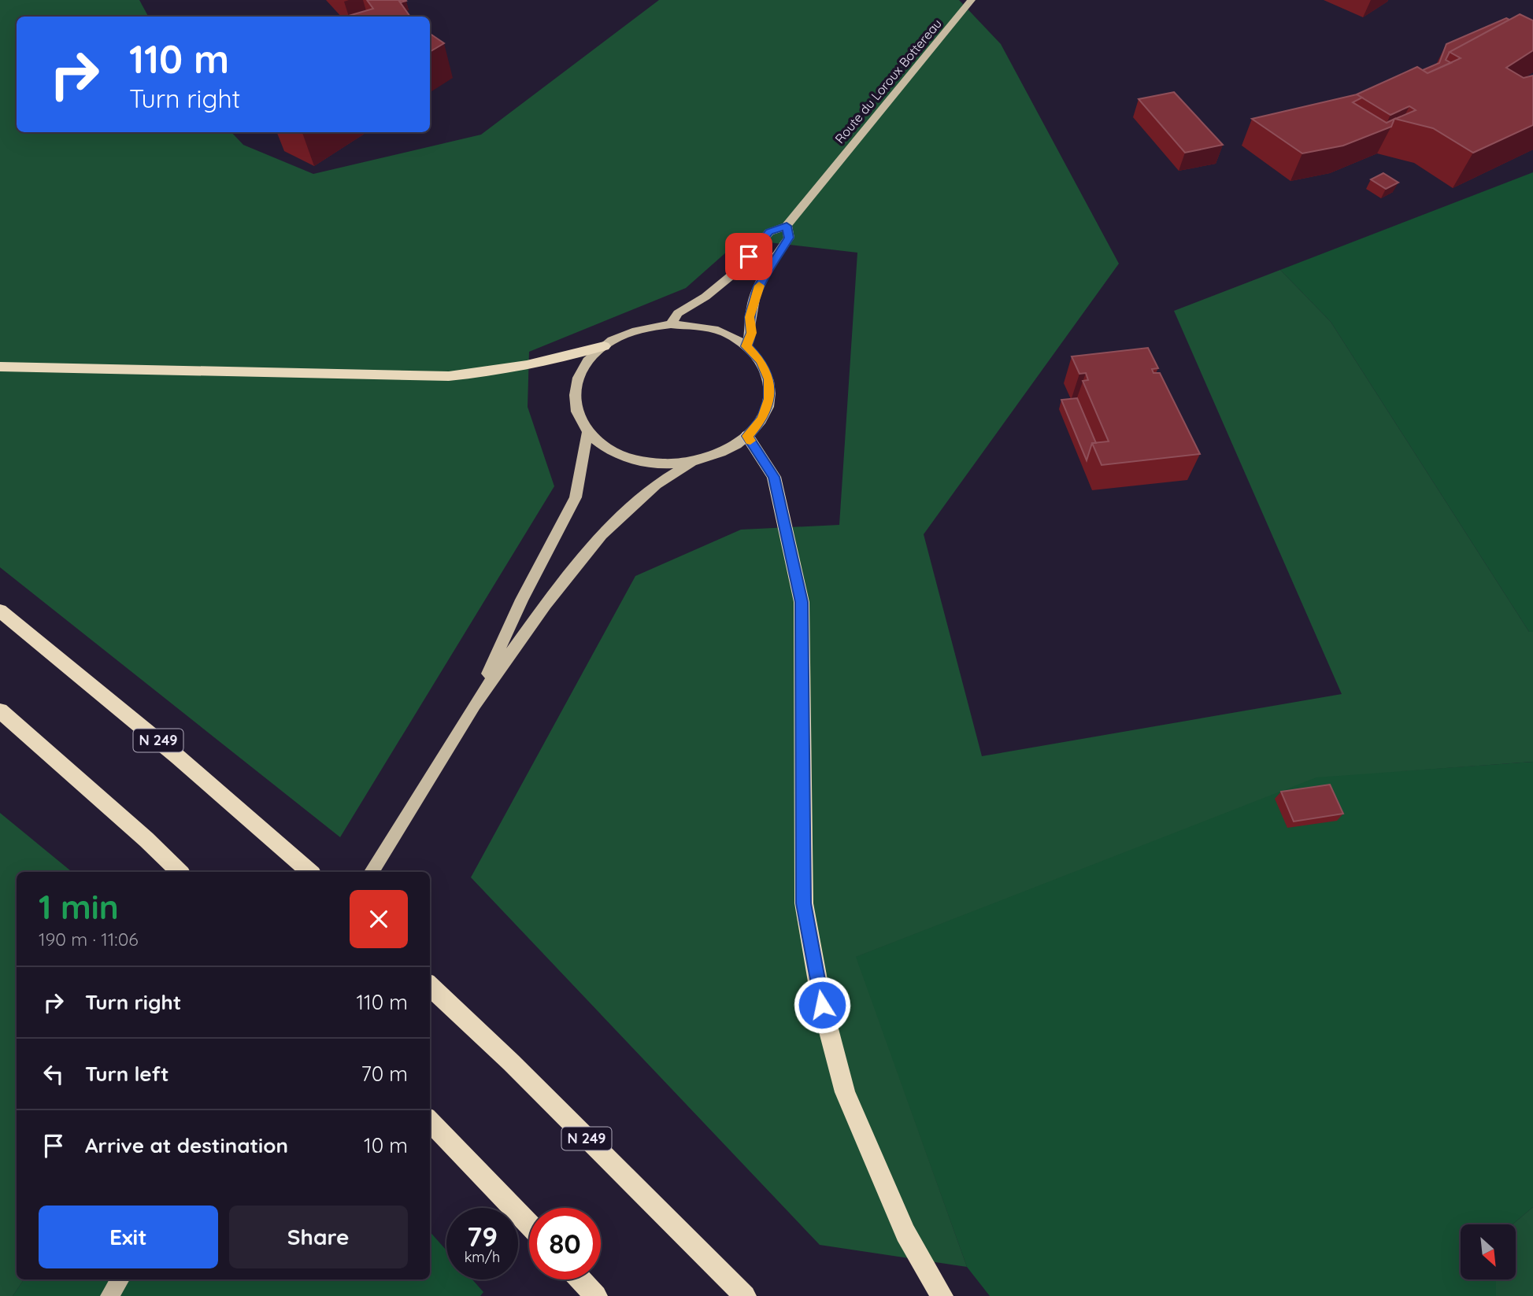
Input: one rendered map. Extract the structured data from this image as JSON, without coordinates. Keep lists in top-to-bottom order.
{
  "streets": {
    "highway": ["N 249"],
    "main road": ["Route du Loroux Bottereau"]
  },
  "north": "bottom right",
  "page": {
    "turn": ["110 m", "Turn right"],
    "heading": ["1 min", "190 m · 11:06"],
    "list": [
      {
        "name": "Turn right",
        "value": "110 m"
      },
      {
        "name": "Turn left",
        "value": "70 m"
      },
      {
        "name": "Arrive at destination",
        "value": "10 m"
      }
    ],
    "buttons": ["Exit", "Share"],
    "speed": "79 km/h",
    "limit": "80"
  }
}
